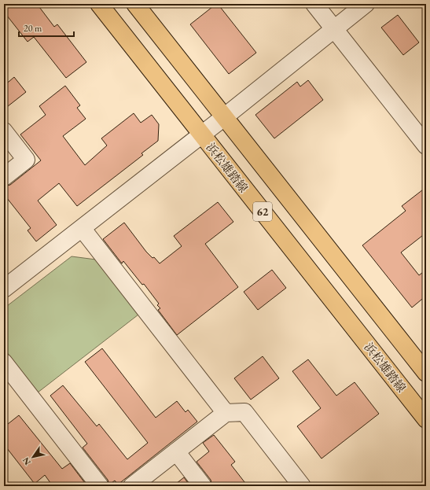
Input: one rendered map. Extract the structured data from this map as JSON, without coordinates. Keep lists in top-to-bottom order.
{
  "streets": {
    "main road": ["浜松雄踏線", "62"]
  },
  "scale_bar": "20 m",
  "north": "bottom left"
}
